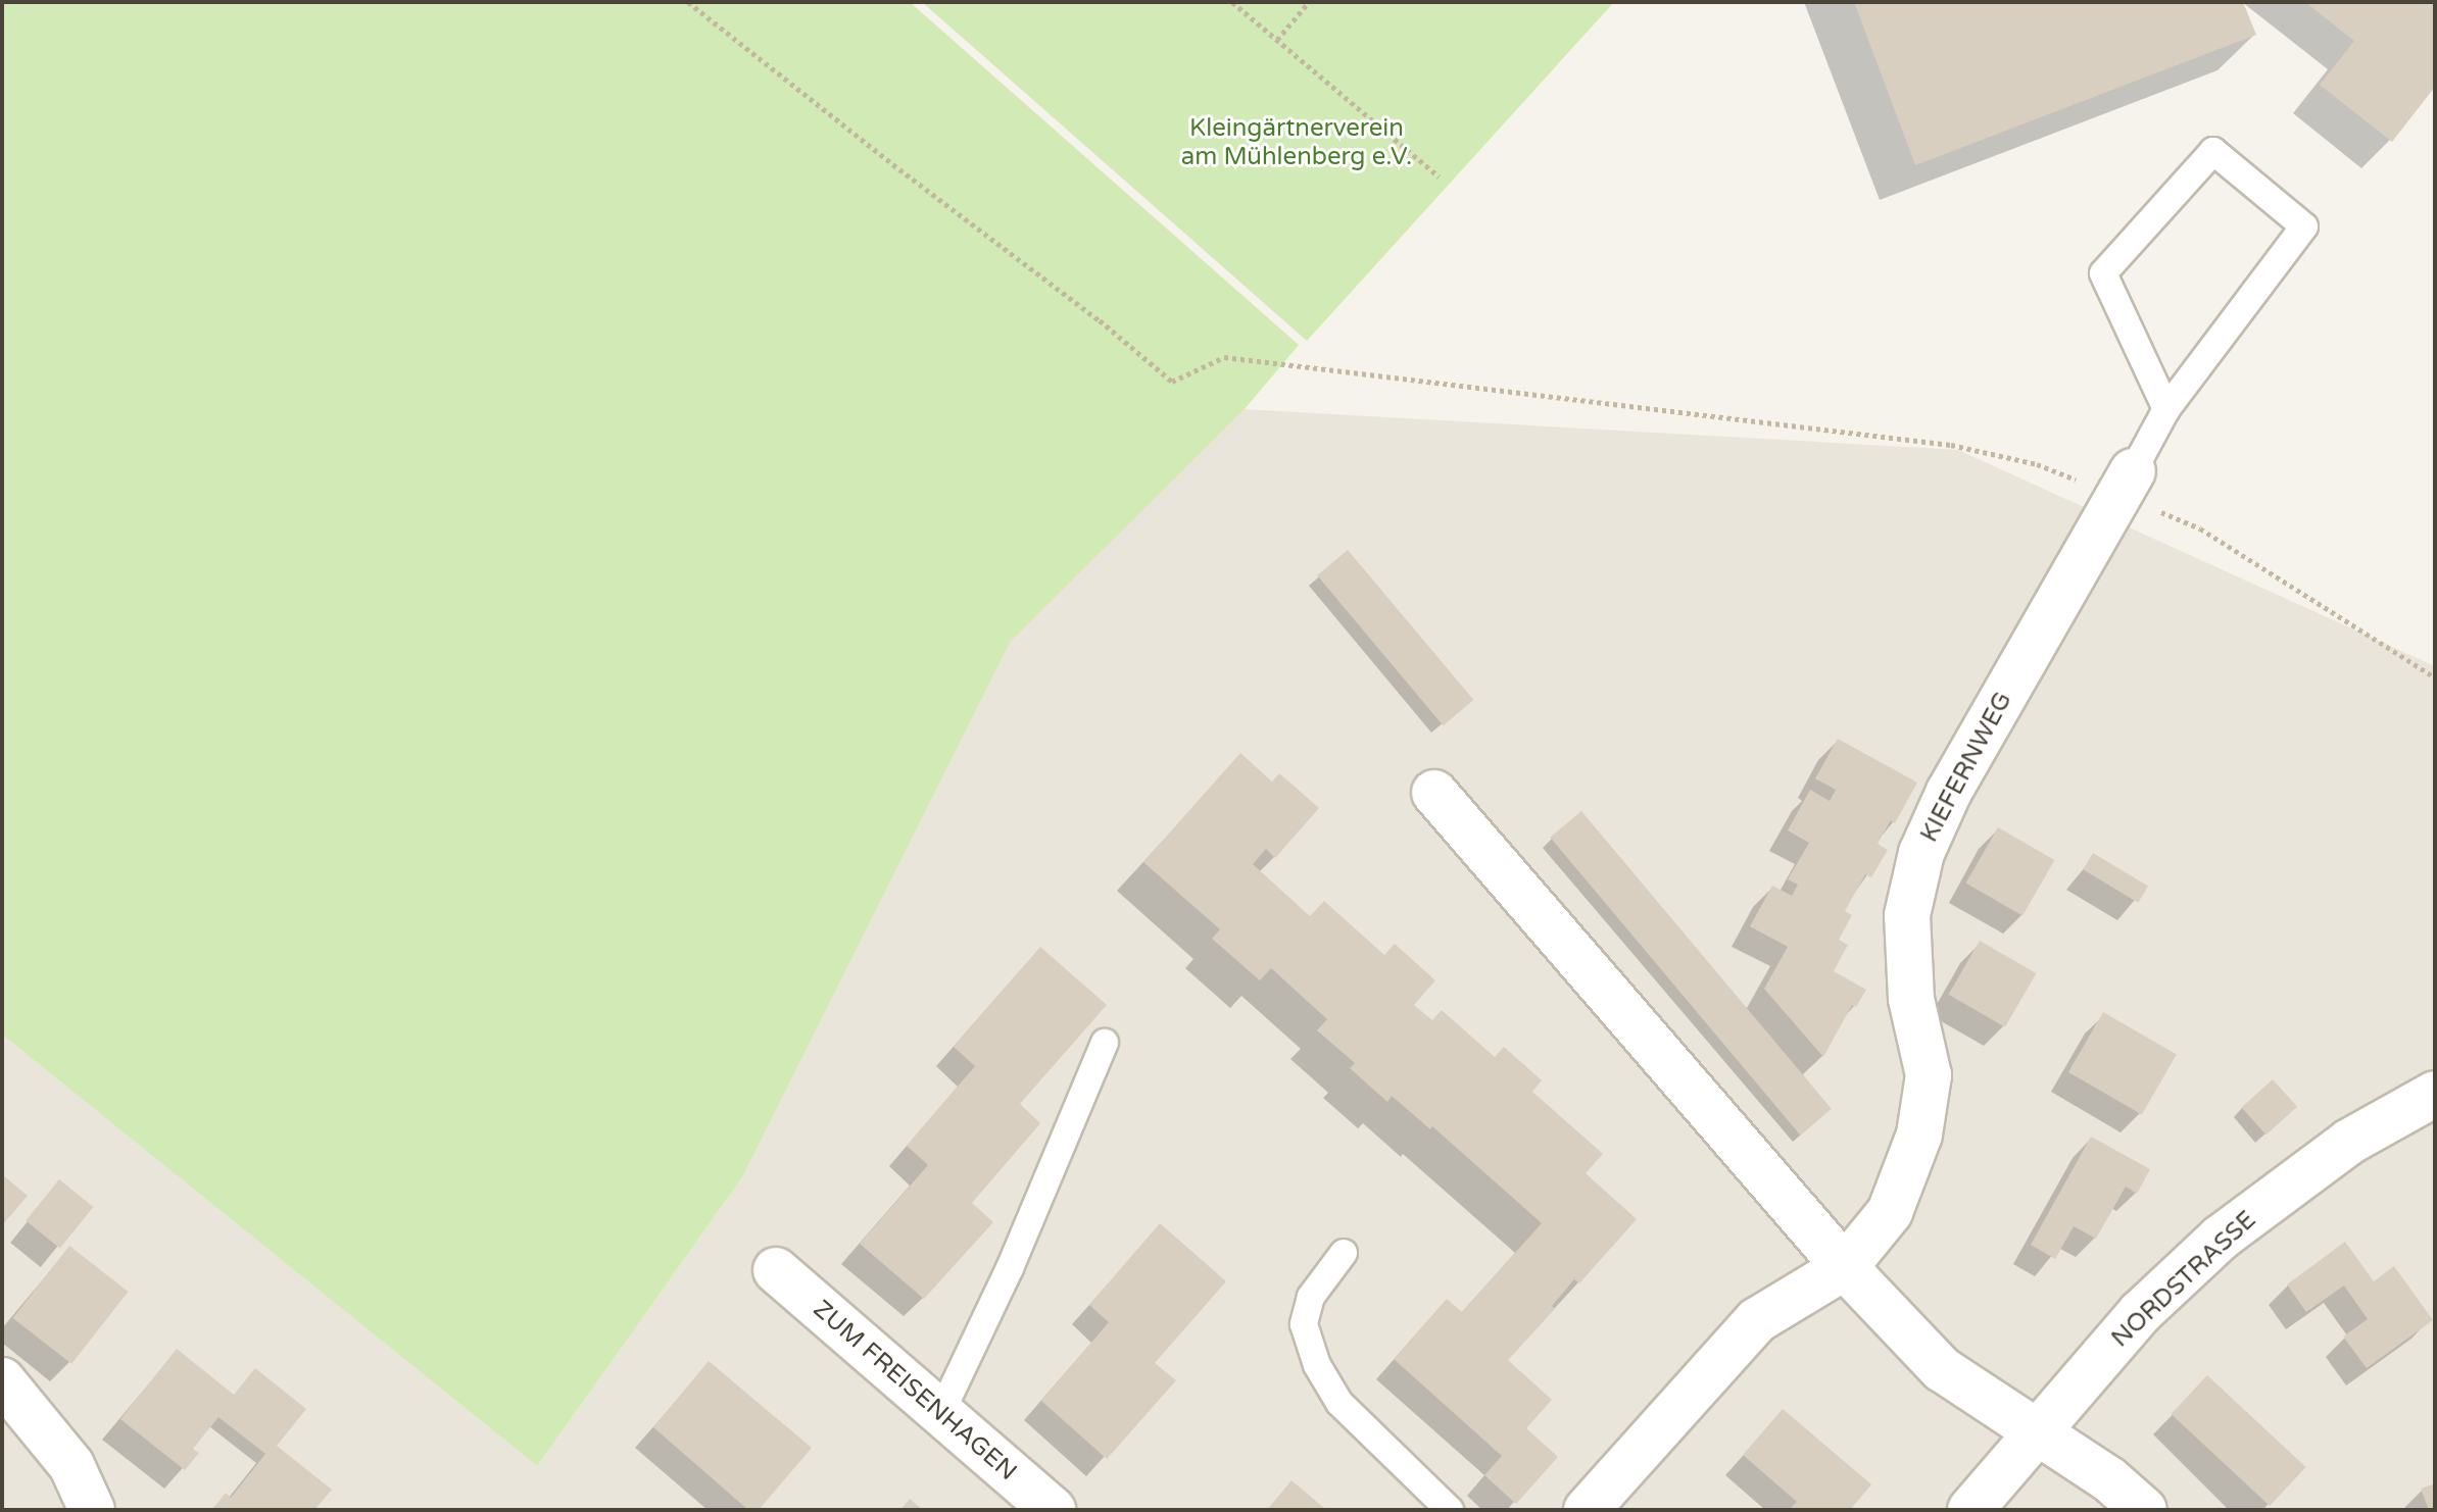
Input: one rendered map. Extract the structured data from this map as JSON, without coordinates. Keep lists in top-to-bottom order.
{
  "streets": {
    "street": ["KIEFERNWEG", "NORDSTRASSE", "ZUM FREISENHAGEN"]
  },
  "parks": ["Kleingärtnerverein am Mühlenberg e.V."]
}
